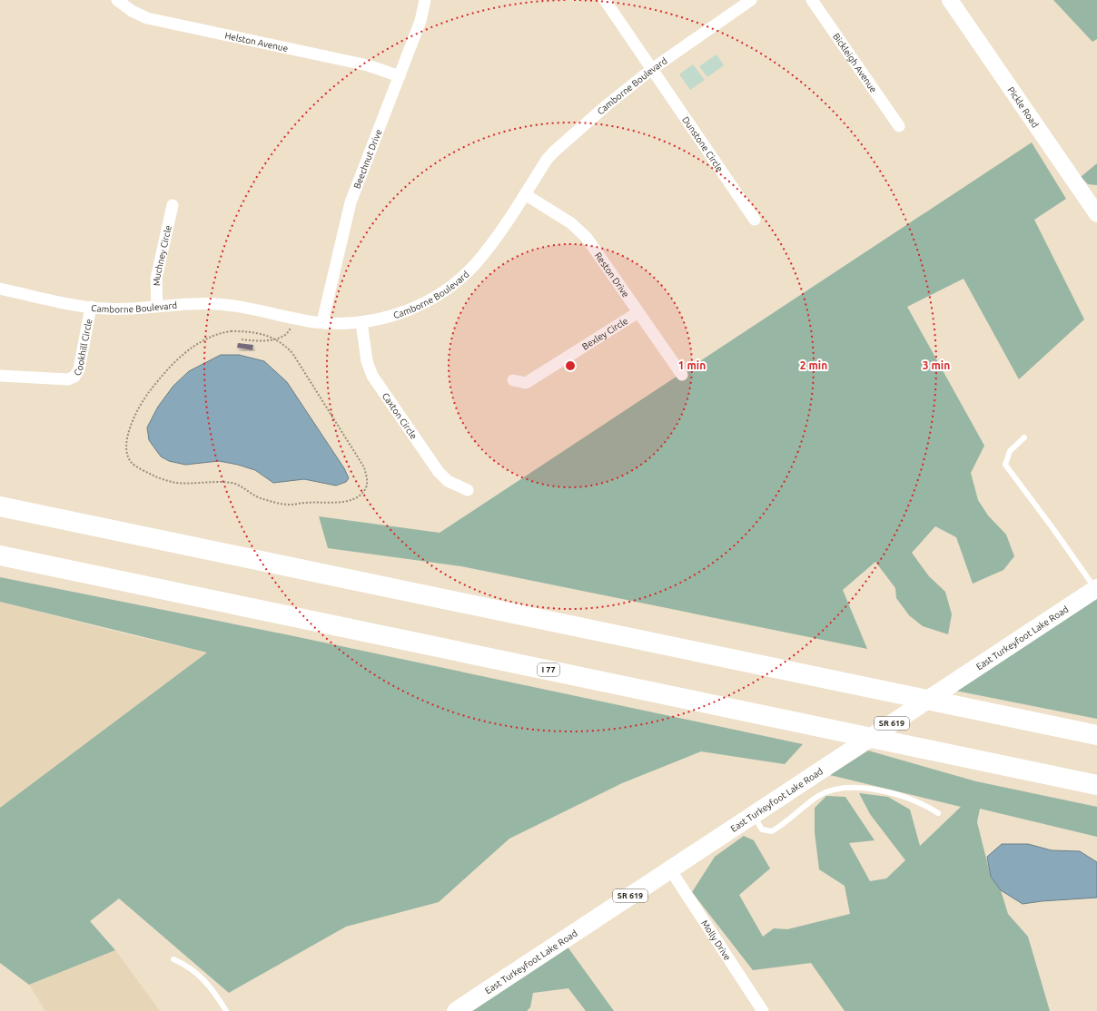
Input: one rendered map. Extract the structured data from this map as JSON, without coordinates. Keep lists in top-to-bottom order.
{
  "streets": {
    "highway": ["I 77"],
    "main road": ["East Turkeyfoot Lake Road", "SR 619"],
    "street": [
      "Helston Avenue",
      "Bickleigh Avenue",
      "Camborne Boulevard",
      "Pickle Road",
      "Dunstone Circle",
      "Beechnut Drive",
      "Muchney Circle",
      "Reston Drive",
      "Bexley Circle",
      "Cookhill Circle",
      "Caxton Circle",
      "Molly Drive"
    ]
  },
  "crossings": [
    ["Helston Avenue", "Beechnut Drive"],
    ["Camborne Boulevard", "Dunstone Circle"],
    ["Camborne Boulevard", "Beechnut Drive"],
    ["Camborne Boulevard", "Muchney Circle"],
    ["Camborne Boulevard", "Reston Drive"],
    ["Camborne Boulevard", "Cookhill Circle"],
    ["Camborne Boulevard", "Caxton Circle"],
    ["Reston Drive", "Bexley Circle"],
    ["East Turkeyfoot Lake Road", "Molly Drive"]
  ],
  "rings": ["1 min", "2 min", "3 min"]
}
